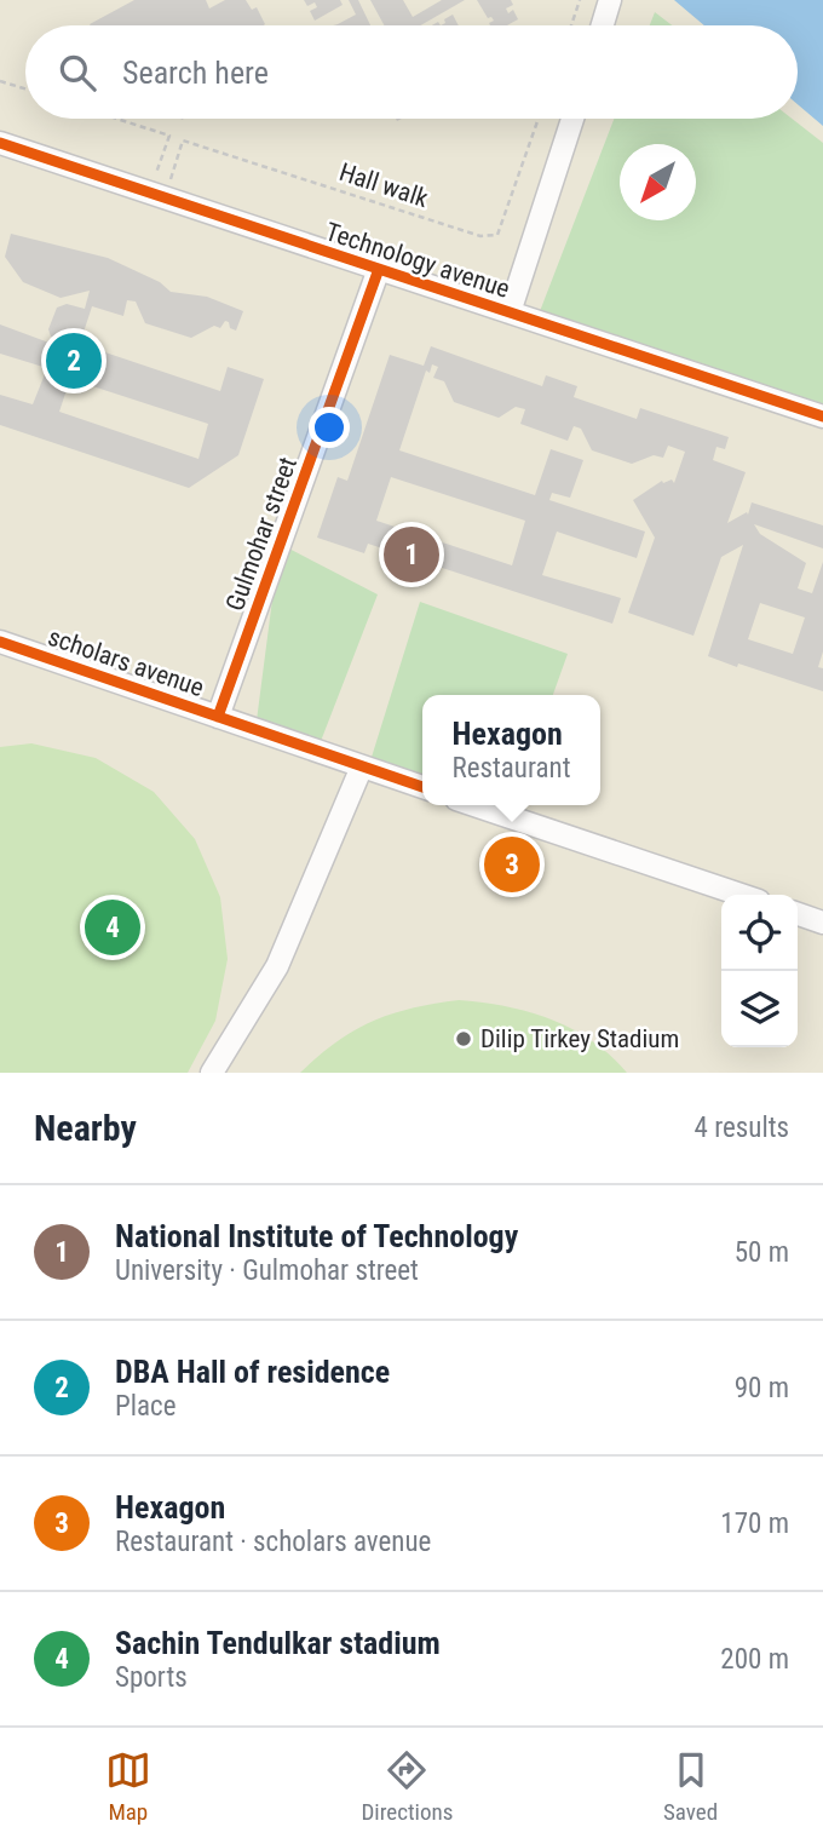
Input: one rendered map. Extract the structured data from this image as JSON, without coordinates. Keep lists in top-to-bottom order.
{
  "streets": {
    "street": ["Technology avenue", "Gulmohar street", "scholars avenue"],
    "path": ["Hall walk"]
  },
  "crossings": [
    ["Hall walk", "Technology avenue"],
    ["Technology avenue", "Gulmohar street"],
    ["Gulmohar street", "scholars avenue"]
  ],
  "places": ["Dilip Tirkey Stadium"],
  "north": "bottom left",
  "page": {
    "search": "Search here",
    "pins": [
      "2",
      "1",
      "3",
      "4"
    ],
    "popup": ["Hexagon", "Restaurant"],
    "heading": ["Nearby", "4 results"],
    "list": [
      {
        "mark": "1",
        "name": "National Institute of Technology",
        "note": "University · Gulmohar street",
        "value": "50 m"
      },
      {
        "mark": "2",
        "name": "DBA Hall of residence",
        "note": "Place",
        "value": "90 m"
      },
      {
        "mark": "3",
        "name": "Hexagon",
        "note": "Restaurant · scholars avenue",
        "value": "170 m"
      },
      {
        "mark": "4",
        "name": "Sachin Tendulkar stadium",
        "note": "Sports",
        "value": "200 m"
      }
    ],
    "nav": ["Map", "Directions", "Saved"]
  }
}
